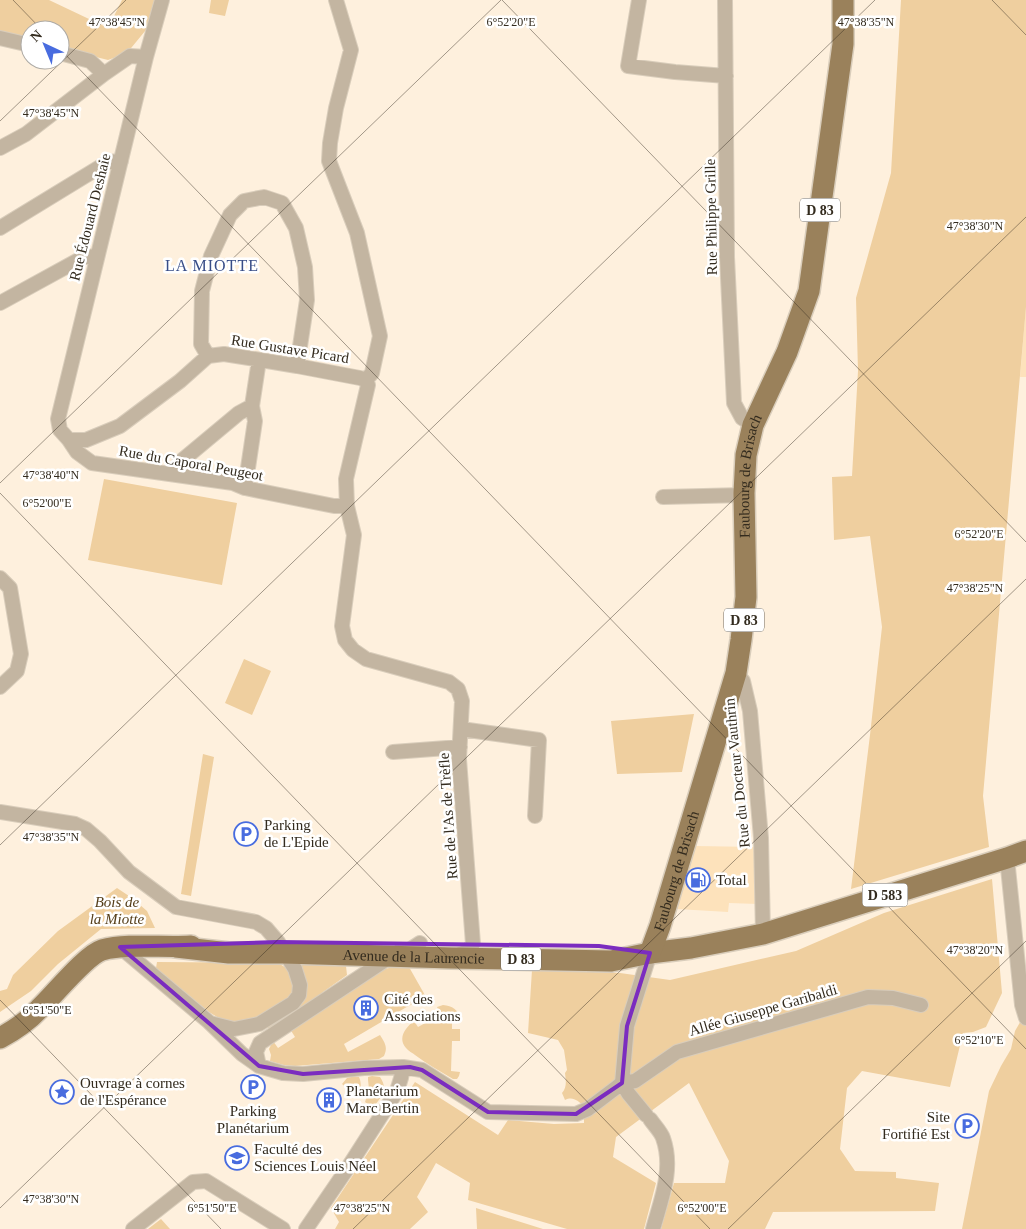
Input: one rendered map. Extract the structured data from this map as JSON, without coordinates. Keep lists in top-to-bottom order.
{
  "streets": {
    "main road": [
      "D 83",
      "Faubourg de Brisach",
      "D 583",
      "Avenue de la Laurencie"
    ],
    "street": [
      "Rue Édouard Deshaie",
      "Rue Philippe Grille",
      "Rue Gustave Picard",
      "Rue du Caporal Peugeot",
      "Rue du Docteur Vauthrin",
      "Rue de l'As de Trèfle",
      "Allée Giuseppe Garibaldi"
    ]
  },
  "crossings": [
    ["Rue Édouard Deshaie", "Rue du Caporal Peugeot"],
    ["Rue Philippe Grille", "Faubourg de Brisach"],
    ["Rue Gustave Picard", "Rue de l'As de Trèfle"],
    ["Rue du Caporal Peugeot", "Rue de l'As de Trèfle"],
    ["Faubourg de Brisach", "Rue du Docteur Vauthrin"],
    ["Faubourg de Brisach", "Avenue de la Laurencie"],
    ["Rue du Docteur Vauthrin", "Avenue de la Laurencie"],
    ["Rue de l'As de Trèfle", "Avenue de la Laurencie"]
  ],
  "districts": ["LA MIOTTE"],
  "parks": ["Bois de la Miotte"],
  "places": {
    "parking": ["Parking de L'Epide", "Parking Planétarium", "Site Fortifié Est"],
    "fuel station": ["Total"],
    "building": ["Cité des Associations", "Planétarium Marc Bertin"],
    "place": ["Ouvrage à cornes de l'Espérance"],
    "school or university": ["Faculté des Sciences Louis Néel"]
  },
  "north": "top left",
  "coordinates": [
    "47°38'45\"N",
    "47°38'35\"N",
    "6°52'20\"E",
    "47°38'30\"N",
    "47°38'40\"N",
    "6°52'00\"E",
    "47°38'25\"N",
    "47°38'20\"N",
    "6°51'50\"E",
    "6°52'10\"E"
  ]
}
